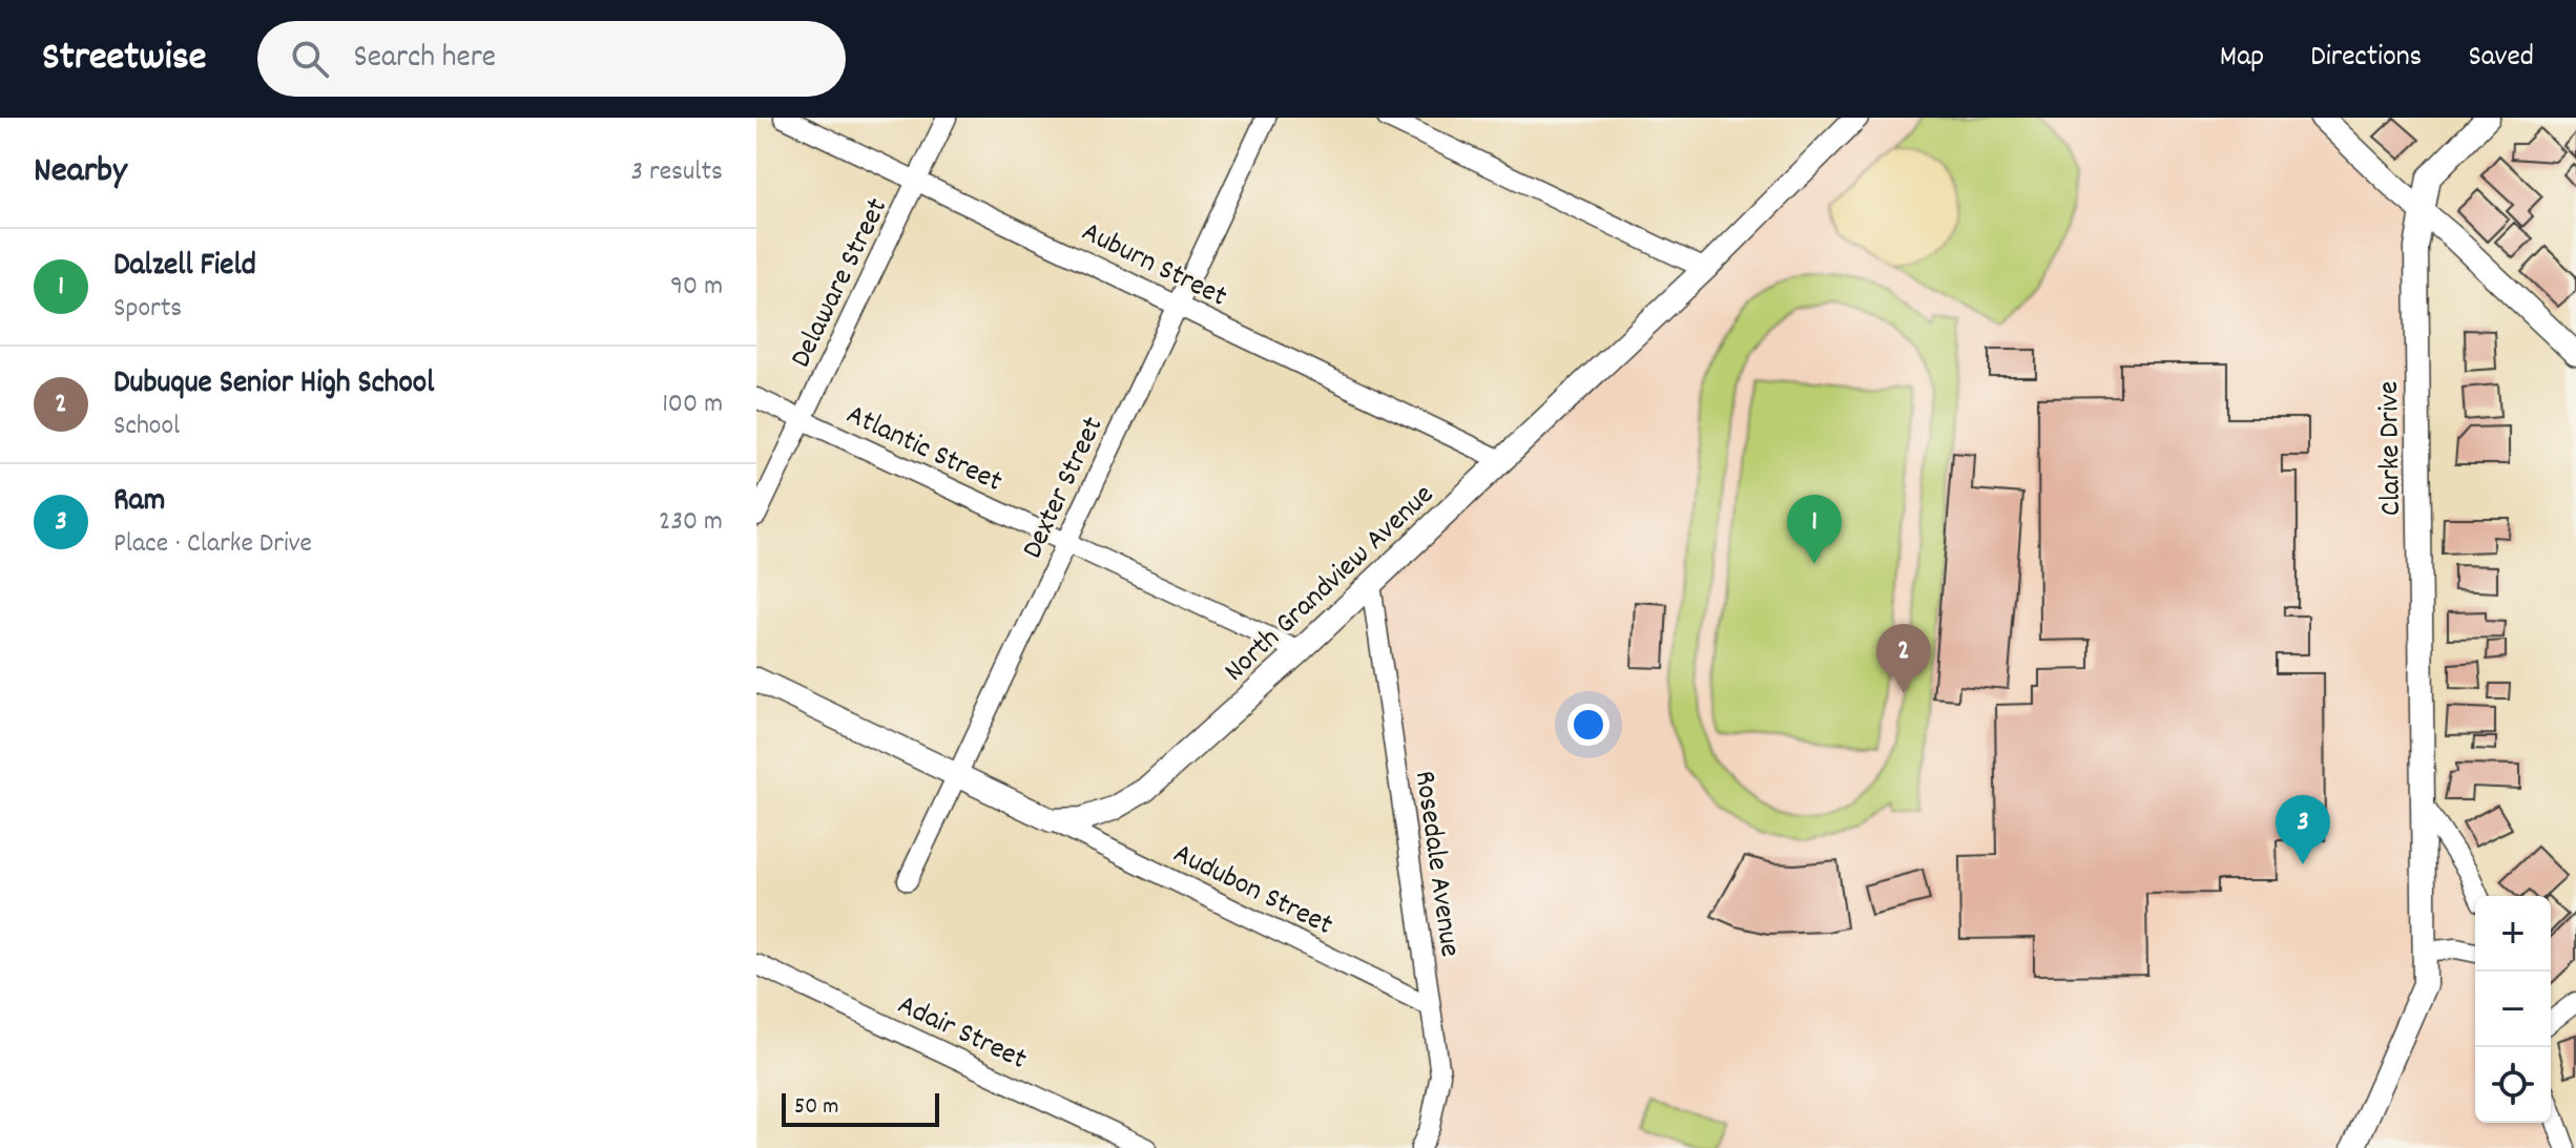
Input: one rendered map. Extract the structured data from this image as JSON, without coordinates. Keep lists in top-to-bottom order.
{
  "streets": {
    "street": [
      "Auburn Street",
      "Delaware Street",
      "Atlantic Street",
      "Clarke Drive",
      "Dexter Street",
      "North Grandview Avenue",
      "Rosedale Avenue",
      "Audubon Street",
      "Adair Street"
    ]
  },
  "crossings": [
    ["Auburn Street", "Delaware Street"],
    ["Auburn Street", "Dexter Street"],
    ["Auburn Street", "North Grandview Avenue"],
    ["Delaware Street", "Atlantic Street"],
    ["Atlantic Street", "Dexter Street"],
    ["Atlantic Street", "North Grandview Avenue"],
    ["North Grandview Avenue", "Rosedale Avenue"],
    ["North Grandview Avenue", "Audubon Street"],
    ["Rosedale Avenue", "Audubon Street"]
  ],
  "scale_bar": "50 m",
  "page": {
    "header": "Streetwise",
    "search": "Search here",
    "nav": ["Map", "Directions", "Saved"],
    "heading": ["Nearby", "3 results"],
    "list": [
      {
        "mark": "1",
        "name": "Dalzell Field",
        "note": "Sports",
        "value": "90 m"
      },
      {
        "mark": "2",
        "name": "Dubuque Senior High School",
        "note": "School",
        "value": "100 m"
      },
      {
        "mark": "3",
        "name": "Ram",
        "note": "Place · Clarke Drive",
        "value": "230 m"
      }
    ],
    "pins": ["1", "2", "3"],
    "map_buttons": ["+", "−"],
    "scale": "50 m"
  }
}
